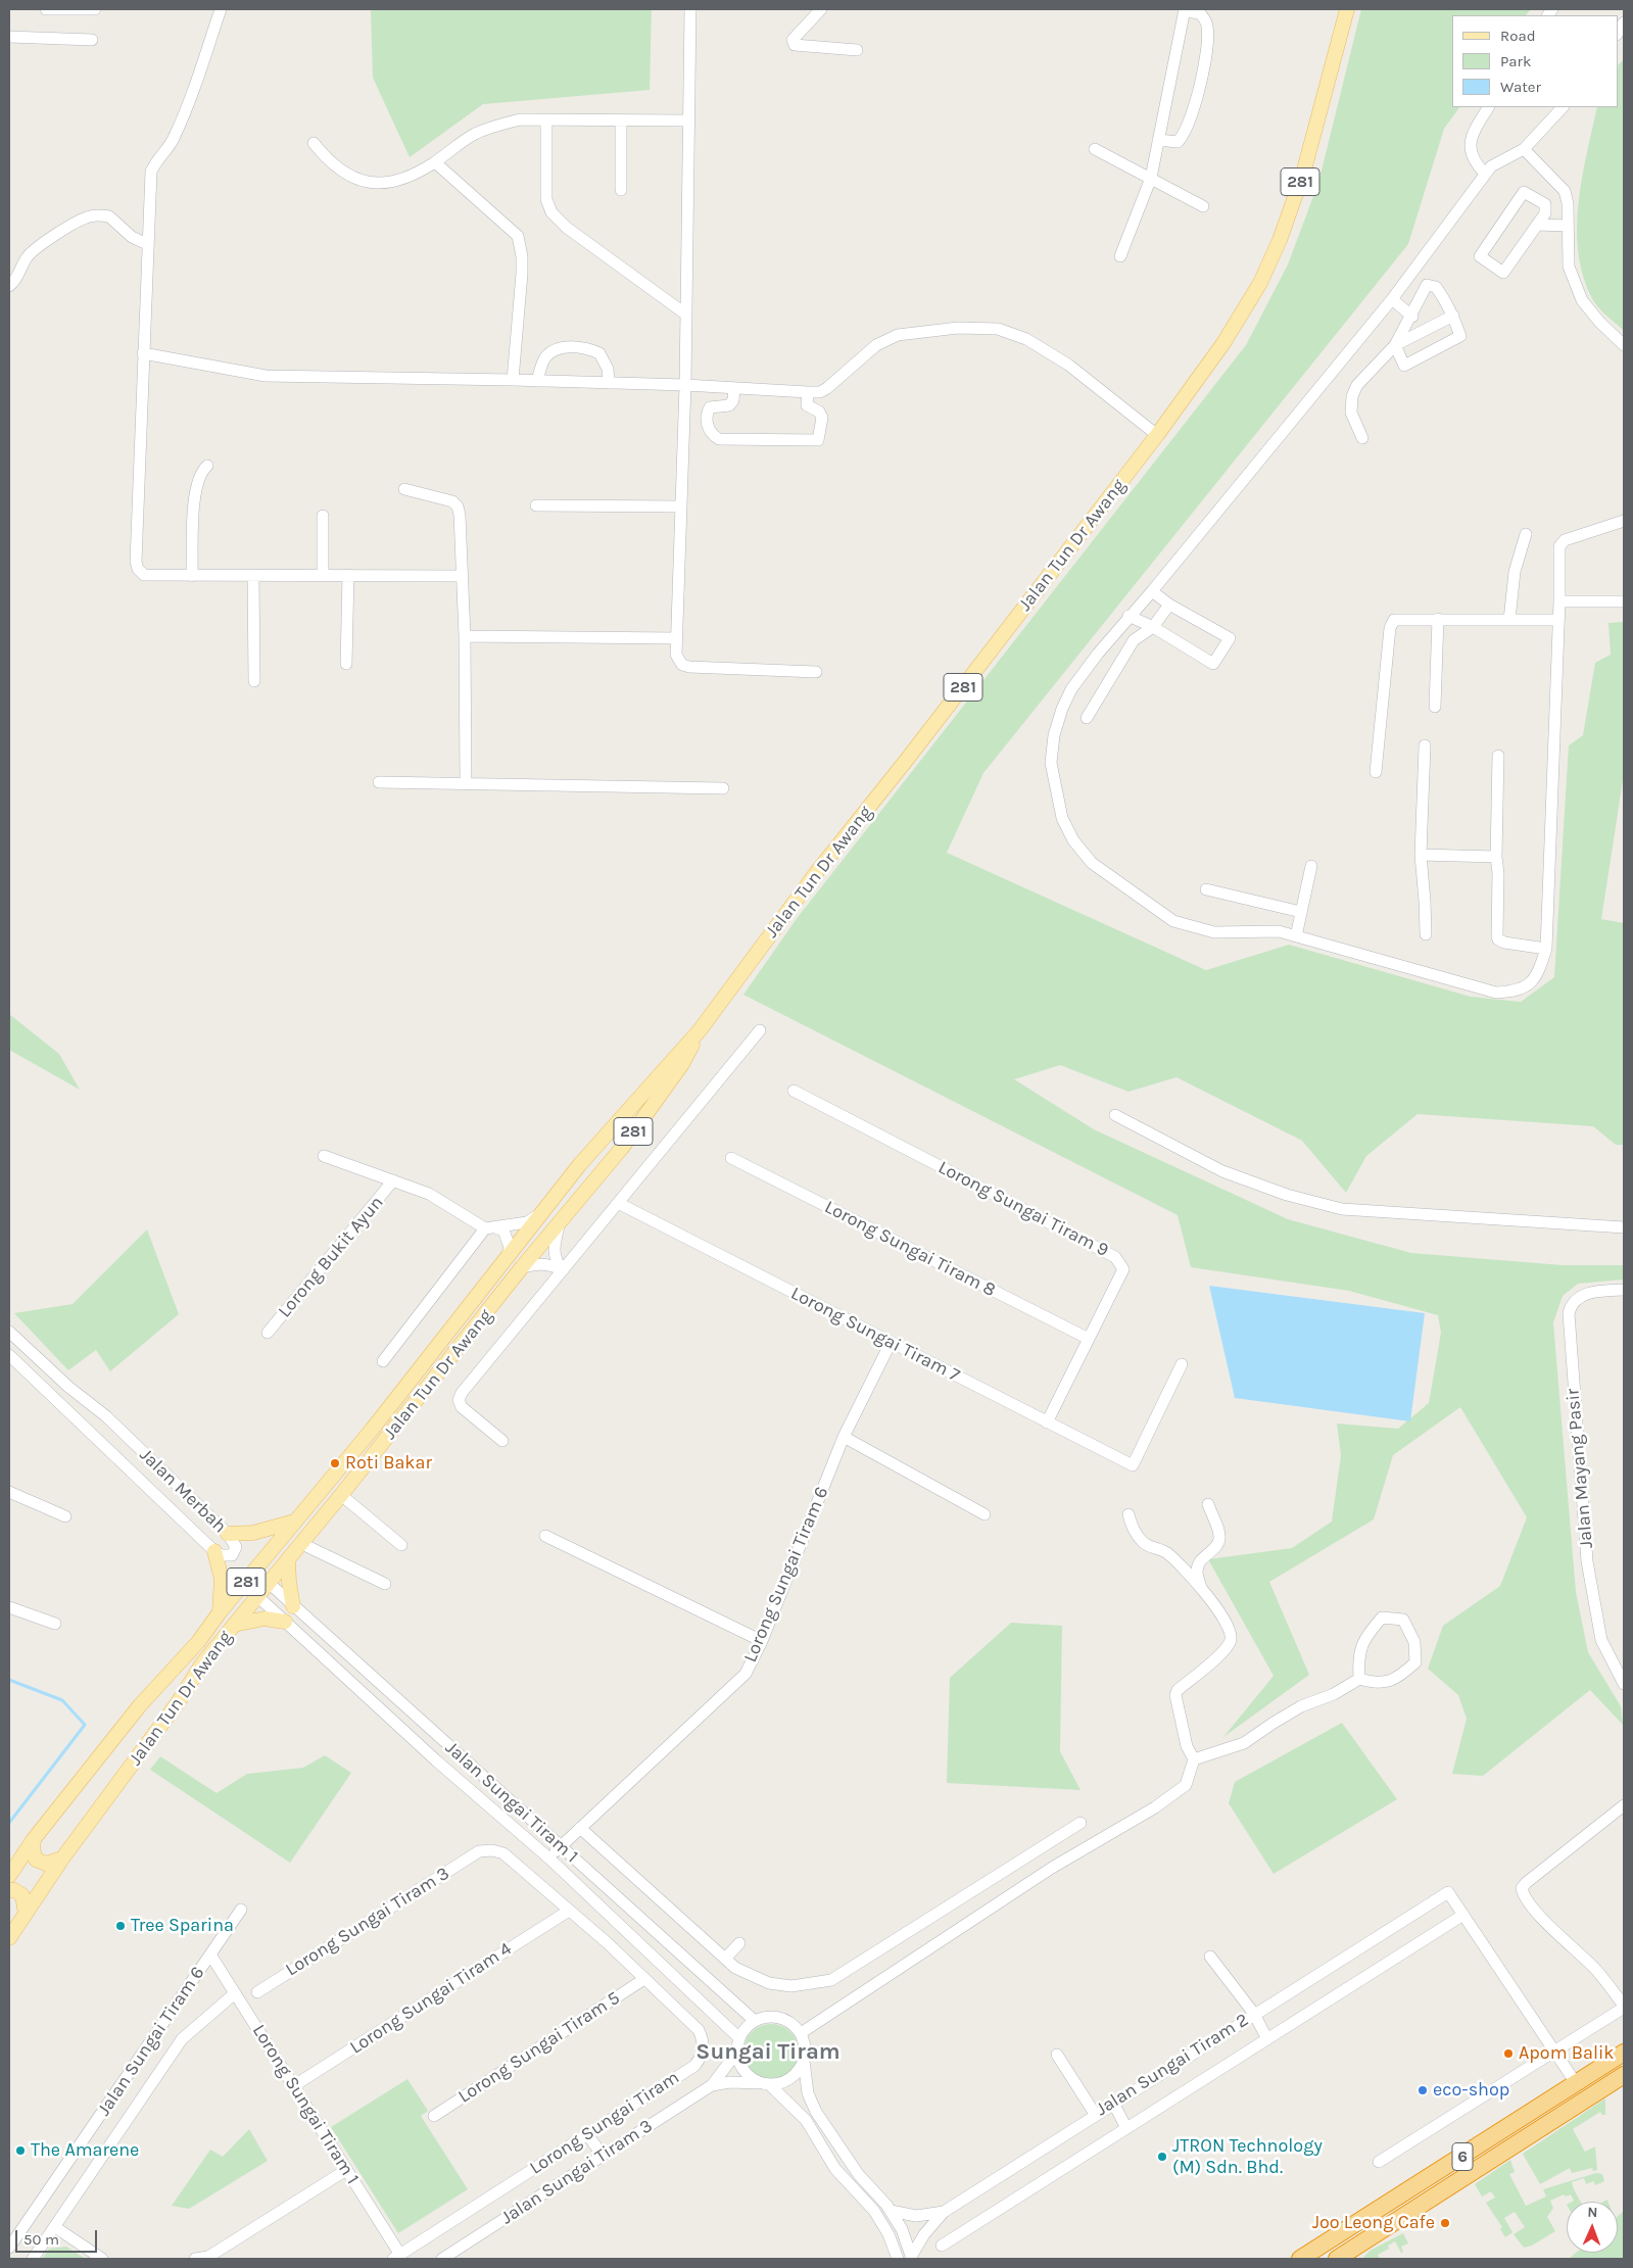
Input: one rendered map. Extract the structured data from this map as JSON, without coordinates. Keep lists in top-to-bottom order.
{
  "streets": {
    "highway": ["6"],
    "main road": ["281", "Jalan Tun Dr Awang"],
    "street": [
      "Lorong Sungai Tiram 9",
      "Lorong Sungai Tiram 8",
      "Lorong Bukit Ayun",
      "Lorong Sungai Tiram 7",
      "Jalan Mayang Pasir",
      "Jalan Merbah",
      "Lorong Sungai Tiram 6",
      "Jalan Sungai Tiram 1",
      "Lorong Sungai Tiram 3",
      "Lorong Sungai Tiram 4",
      "Jalan Sungai Tiram 6",
      "Lorong Sungai Tiram 5",
      "Jalan Sungai Tiram 2",
      "Lorong Sungai Tiram 1",
      "Lorong Sungai Tiram",
      "Jalan Sungai Tiram 3"
    ]
  },
  "crossings": [
    ["Jalan Tun Dr Awang", "Jalan Sungai Tiram 1"],
    ["Lorong Sungai Tiram 9", "Lorong Sungai Tiram 8"],
    ["Lorong Sungai Tiram 9", "Lorong Sungai Tiram 7"],
    ["Lorong Sungai Tiram 7", "Lorong Sungai Tiram 6"],
    ["Lorong Sungai Tiram 6", "Jalan Sungai Tiram 1"],
    ["Jalan Sungai Tiram 1", "Jalan Sungai Tiram 3"],
    ["Lorong Sungai Tiram 3", "Lorong Sungai Tiram"],
    ["Lorong Sungai Tiram 4", "Lorong Sungai Tiram 1"],
    ["Lorong Sungai Tiram 4", "Lorong Sungai Tiram"],
    ["Jalan Sungai Tiram 6", "Lorong Sungai Tiram 1"],
    ["Lorong Sungai Tiram 5", "Lorong Sungai Tiram"],
    ["Lorong Sungai Tiram 1", "Lorong Sungai Tiram"]
  ],
  "districts": ["Sungai Tiram"],
  "places": [
    "Roti Bakar",
    "Tree Sparina",
    "Apom Balik",
    "eco-shop",
    "The Amarene",
    "JTRON Technology (M) Sdn. Bhd.",
    "Joo Leong Cafe"
  ],
  "legend": ["Road", "Park", "Water"],
  "scale_bar": "50 m",
  "north": "top"
}
